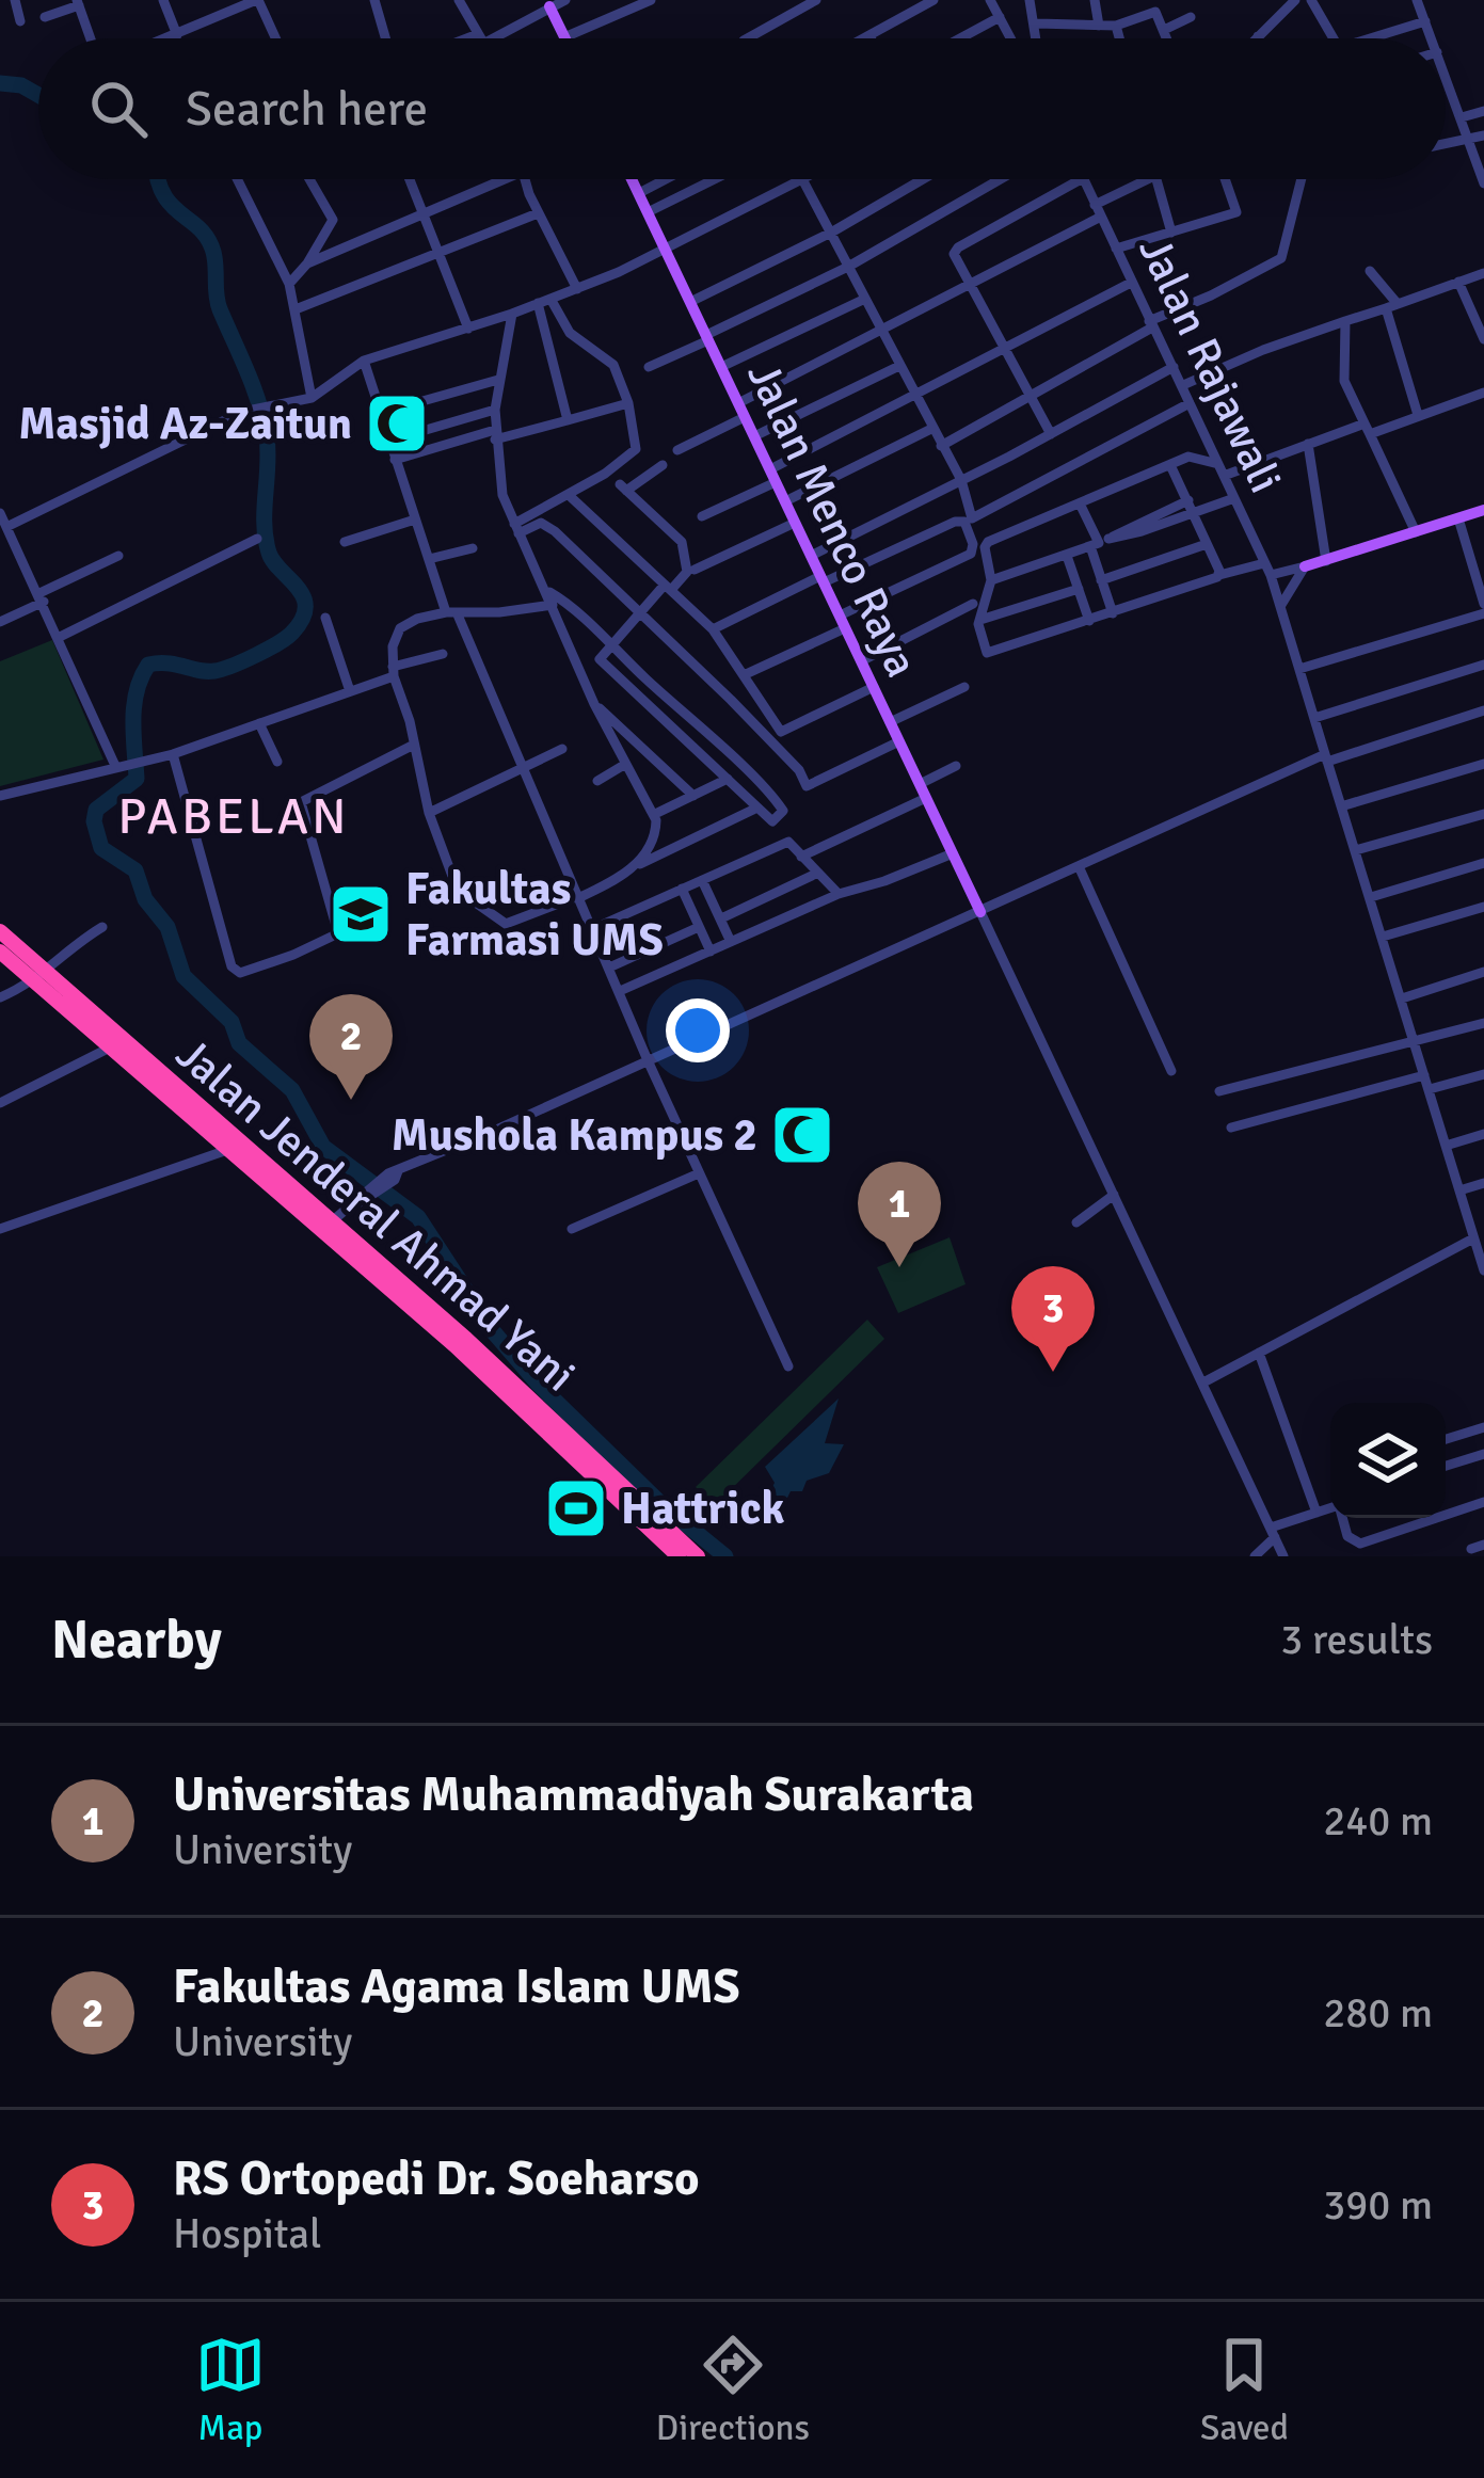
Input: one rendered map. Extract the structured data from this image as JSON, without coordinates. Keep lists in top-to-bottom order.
{
  "streets": {
    "highway": ["Jalan Jenderal Ahmad Yani"],
    "main road": ["Jalan Menco Raya"],
    "street": ["Jalan Rajawali"]
  },
  "districts": ["PABELAN"],
  "places": {
    "mosque": ["Masjid Az-Zaitun", "Mushola Kampus 2"],
    "school or university": ["Fakultas Farmasi UMS"],
    "sports": ["Hattrick"]
  },
  "page": {
    "search": "Search here",
    "pins": ["2", "1", "3"],
    "heading": ["Nearby", "3 results"],
    "list": [
      {
        "mark": "1",
        "name": "Universitas Muhammadiyah Surakarta",
        "note": "University",
        "value": "240 m"
      },
      {
        "mark": "2",
        "name": "Fakultas Agama Islam UMS",
        "note": "University",
        "value": "280 m"
      },
      {
        "mark": "3",
        "name": "RS Ortopedi Dr. Soeharso",
        "note": "Hospital",
        "value": "390 m"
      }
    ],
    "nav": ["Map", "Directions", "Saved"]
  }
}
